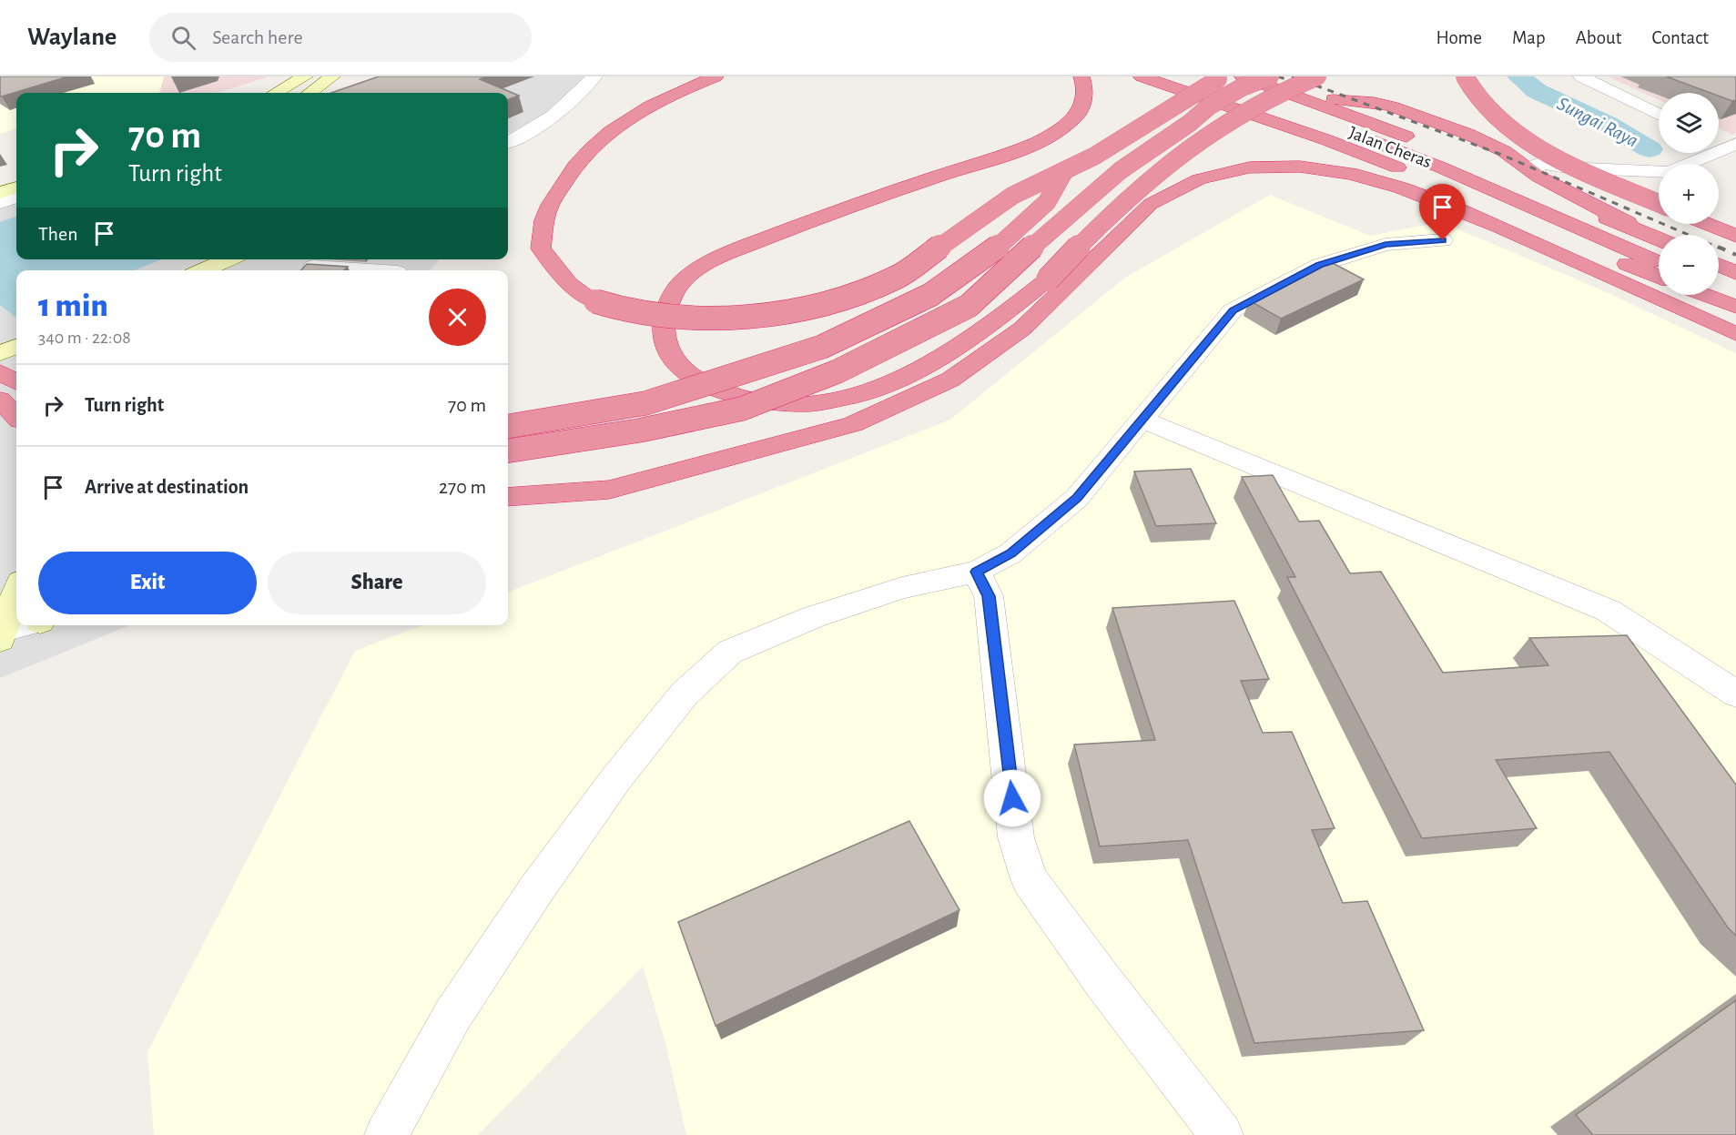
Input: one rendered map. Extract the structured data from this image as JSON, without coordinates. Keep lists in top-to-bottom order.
{
  "streets": {
    "highway": ["Jalan Cheras"]
  },
  "water": ["Sungai Raya"],
  "page": {
    "header": "Waylane",
    "search": "Search here",
    "nav": [
      "Home",
      "Map",
      "About",
      "Contact"
    ],
    "map_buttons": ["+", "−"],
    "turn": ["70 m", "Turn right"],
    "then": "Then",
    "heading": ["1 min", "340 m · 22:08"],
    "list": [
      {
        "name": "Turn right",
        "value": "70 m"
      },
      {
        "name": "Arrive at destination",
        "value": "270 m"
      }
    ],
    "buttons": ["Exit", "Share"]
  }
}
